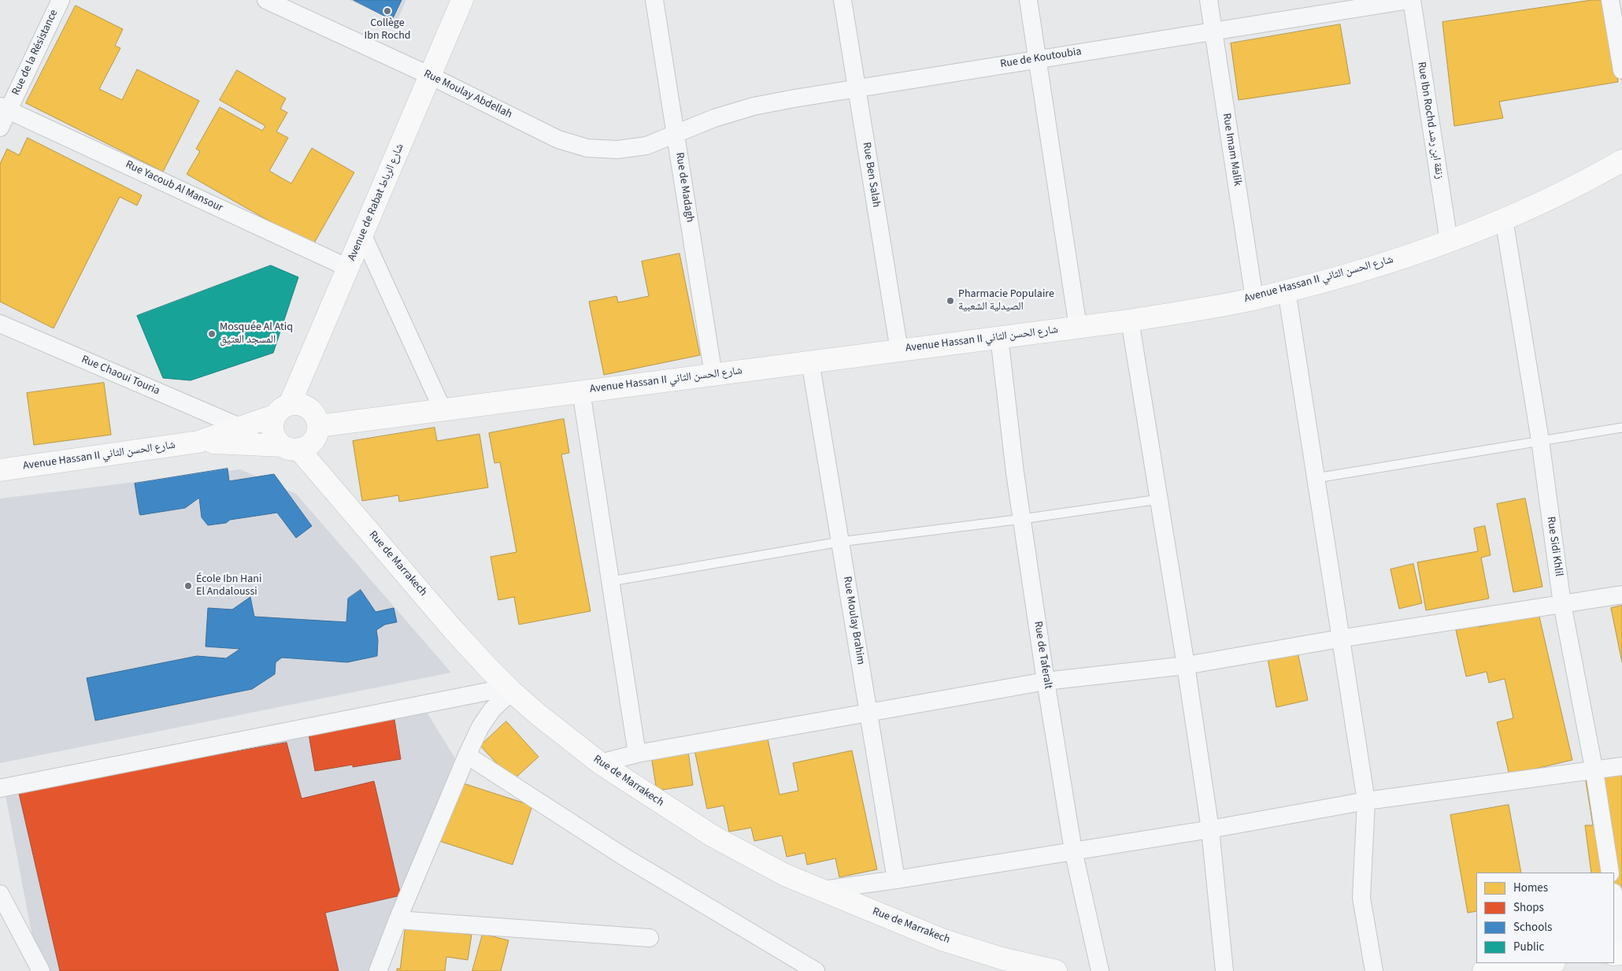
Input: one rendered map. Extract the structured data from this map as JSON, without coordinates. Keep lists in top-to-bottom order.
{
  "streets": {
    "street": [
      "Rue de la Résistance",
      "Rue de Koutoubia",
      "Rue Moulay Abdellah",
      "Rue Ibn Rochd زنقة ابن رشد",
      "Rue Imam Malik",
      "Rue Ben Salah",
      "Rue Yacoub Al Mansour",
      "Rue de Madagh",
      "Avenue de Rabat شارع الرباط",
      "Avenue Hassan II شارع الحسن الثاني",
      "Rue Chaoui Touria",
      "Rue Sidi Khlil",
      "Rue de Marrakech",
      "Rue Moulay Brahim",
      "Rue de Taferalt"
    ]
  },
  "crossings": [
    ["Rue de la Résistance", "Rue Yacoub Al Mansour"],
    ["Rue de Koutoubia", "Rue Moulay Abdellah"],
    ["Rue de Koutoubia", "Rue Ibn Rochd زنقة ابن رشد"],
    ["Rue de Koutoubia", "Rue Imam Malik"],
    ["Rue de Koutoubia", "Rue Ben Salah"],
    ["Rue de Koutoubia", "Rue de Madagh"],
    ["Rue Moulay Abdellah", "Rue de Madagh"],
    ["Rue Moulay Abdellah", "Avenue de Rabat شارع الرباط"],
    ["Rue Ibn Rochd زنقة ابن رشد", "Avenue Hassan II شارع الحسن الثاني"],
    ["Rue Imam Malik", "Avenue Hassan II شارع الحسن الثاني"],
    ["Rue Ben Salah", "Avenue Hassan II شارع الحسن الثاني"],
    ["Rue Yacoub Al Mansour", "Avenue de Rabat شارع الرباط"],
    ["Rue de Madagh", "Avenue Hassan II شارع الحسن الثاني"],
    ["Avenue de Rabat شارع الرباط", "Avenue Hassan II شارع الحسن الثاني"],
    ["Avenue de Rabat شارع الرباط", "Rue de Marrakech"],
    ["Avenue Hassan II شارع الحسن الثاني", "Rue Chaoui Touria"],
    ["Avenue Hassan II شارع الحسن الثاني", "Rue Sidi Khlil"],
    ["Avenue Hassan II شارع الحسن الثاني", "Rue de Marrakech"],
    ["Avenue Hassan II شارع الحسن الثاني", "Rue Moulay Brahim"],
    ["Avenue Hassan II شارع الحسن الثاني", "Rue de Taferalt"]
  ],
  "places": [
    "Collège Ibn Rochd",
    "Pharmacie Populaire الصيدلية الشعبية",
    "Mosquée Al Atiq المسجد العتيق",
    "École Ibn Hani El Andaloussi"
  ],
  "legend": [
    "Homes",
    "Shops",
    "Schools",
    "Public"
  ]
}
